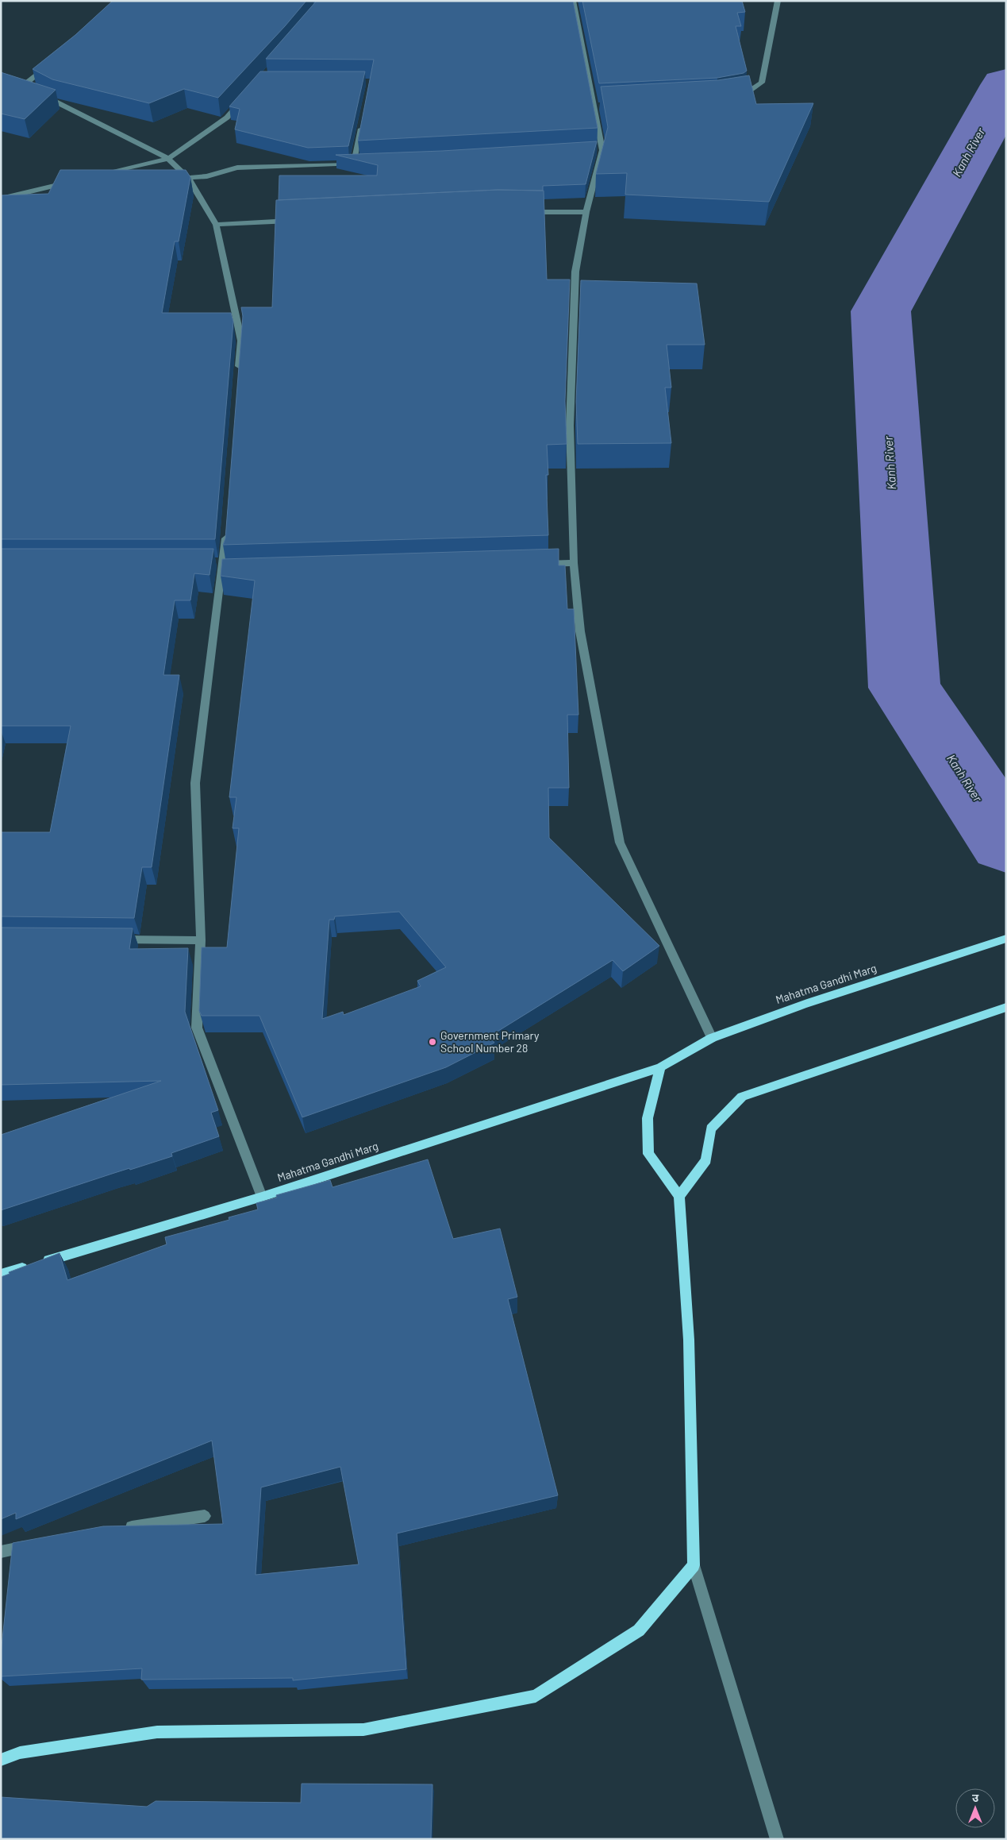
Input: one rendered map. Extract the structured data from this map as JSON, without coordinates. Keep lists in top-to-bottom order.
{
  "streets": {
    "main road": ["Mahatma Gandhi Marg"]
  },
  "water": ["Kanh River"],
  "places": ["Government Primary School Number 28"],
  "north": "top"
}
